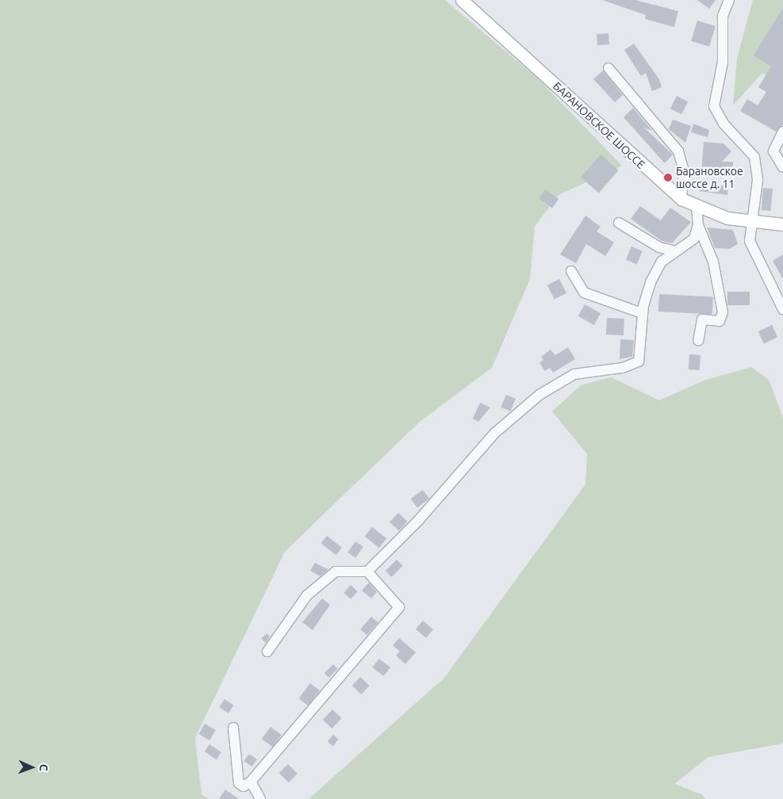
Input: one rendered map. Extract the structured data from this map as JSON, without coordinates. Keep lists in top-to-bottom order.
{
  "streets": {
    "main road": ["БАРАНОВСКОЕ ШОССЕ"]
  },
  "places": ["Барановское шоссе д. 11"],
  "north": "right"
}
